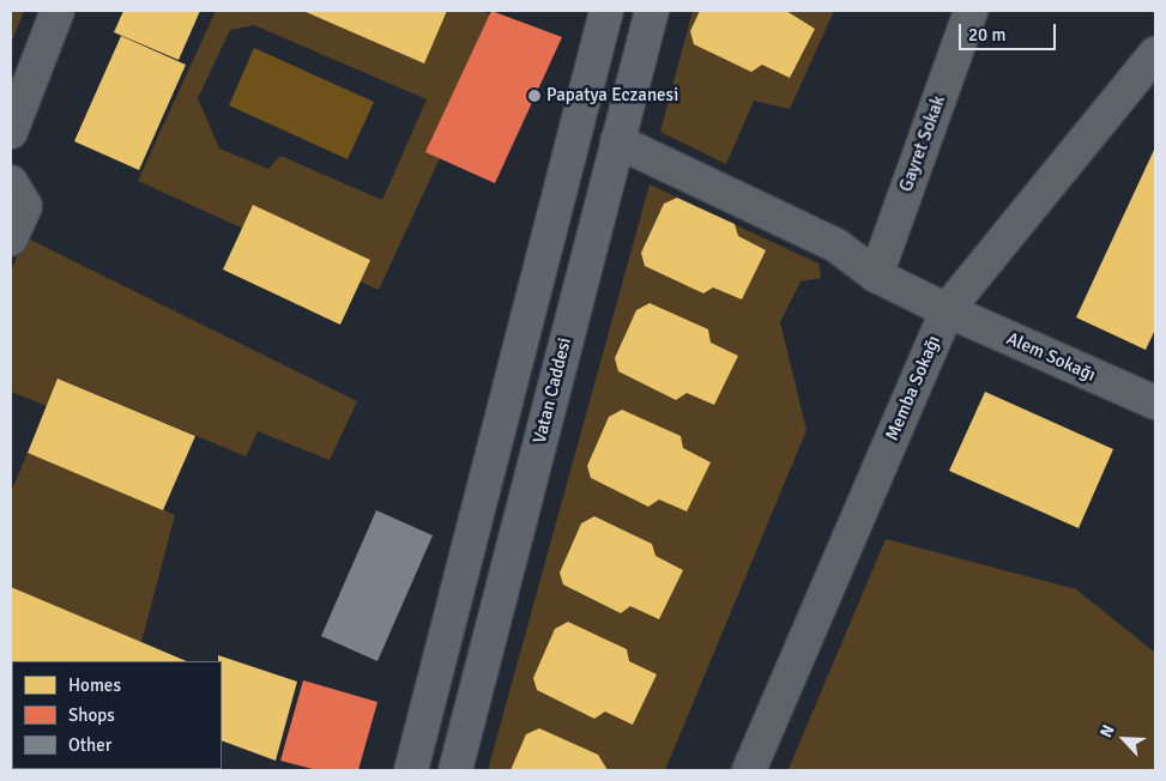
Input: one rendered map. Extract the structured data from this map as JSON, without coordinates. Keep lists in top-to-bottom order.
{
  "streets": {
    "main road": ["Vatan Caddesi"],
    "street": ["Gayret Sokak", "Alem Sokağı", "Memba Sokağı"]
  },
  "crossings": [
    ["Gayret Sokak", "Alem Sokağı"],
    ["Alem Sokağı", "Memba Sokağı"],
    ["Alem Sokağı", "Vatan Caddesi"]
  ],
  "places": ["Papatya Eczanesi"],
  "legend": ["Homes", "Shops", "Other"],
  "scale_bar": "20 m",
  "north": "top left"
}
